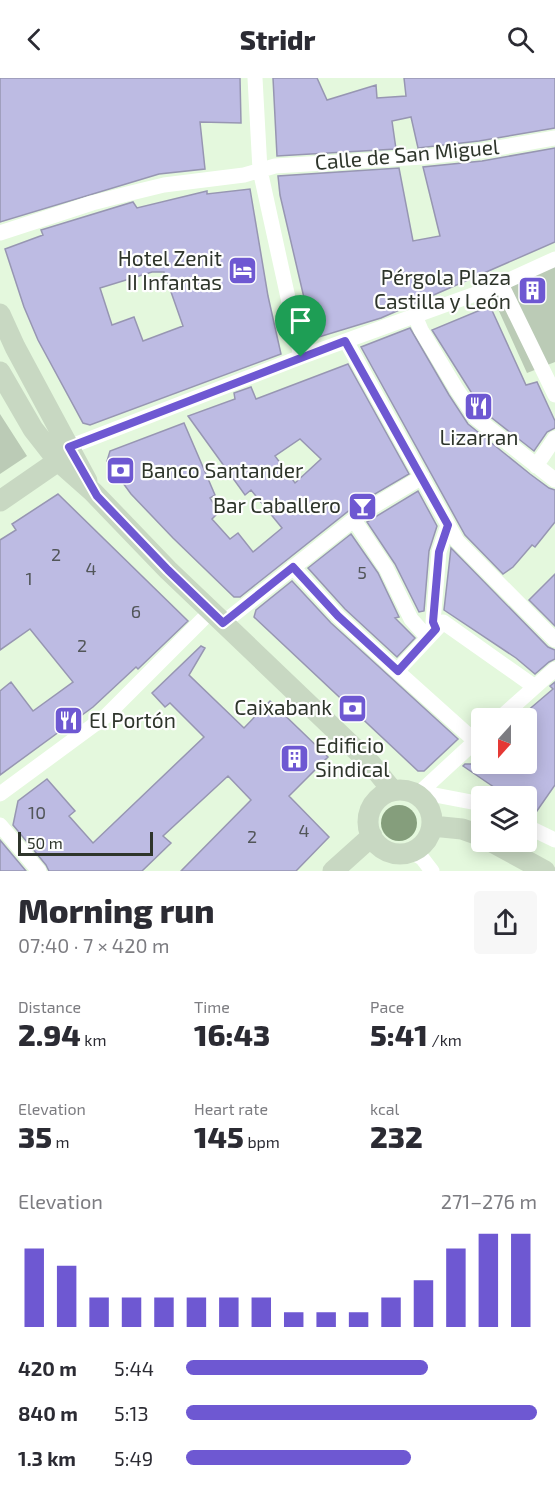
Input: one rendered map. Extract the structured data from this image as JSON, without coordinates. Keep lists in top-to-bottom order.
{
  "streets": {
    "street": ["Calle de San Miguel"]
  },
  "places": {
    "hotel": ["Hotel Zenit II Infantas"],
    "building": ["Pérgola Plaza Castilla y León", "Edificio Sindical"],
    "restaurant": ["Lizarran", "El Portón"],
    "bank": ["Banco Santander", "Caixabank"],
    "bar": ["Bar Caballero"]
  },
  "house_numbers": [
    "2",
    "4",
    "5",
    "1",
    "6",
    "2",
    "10",
    "4",
    "2"
  ],
  "scale_bar": "50 m",
  "north": "bottom",
  "page": {
    "header": "Stridr",
    "scale": "50 m",
    "heading": ["Morning run", "07:40 · 7 × 420 m"],
    "stats": [
      ["Distance", "2.94 km"],
      ["Time", "16:43"],
      ["Pace", "5:41 /km"],
      ["Elevation", "35 m"],
      ["Heart rate", "145 bpm"],
      ["kcal", "232"]
    ],
    "chart": ["Elevation", "271–276 m"],
    "list": [
      {
        "name": "420 m",
        "note": "5:44"
      },
      {
        "name": "840 m",
        "note": "5:13"
      },
      {
        "name": "1.3 km",
        "note": "5:49"
      }
    ]
  }
}
